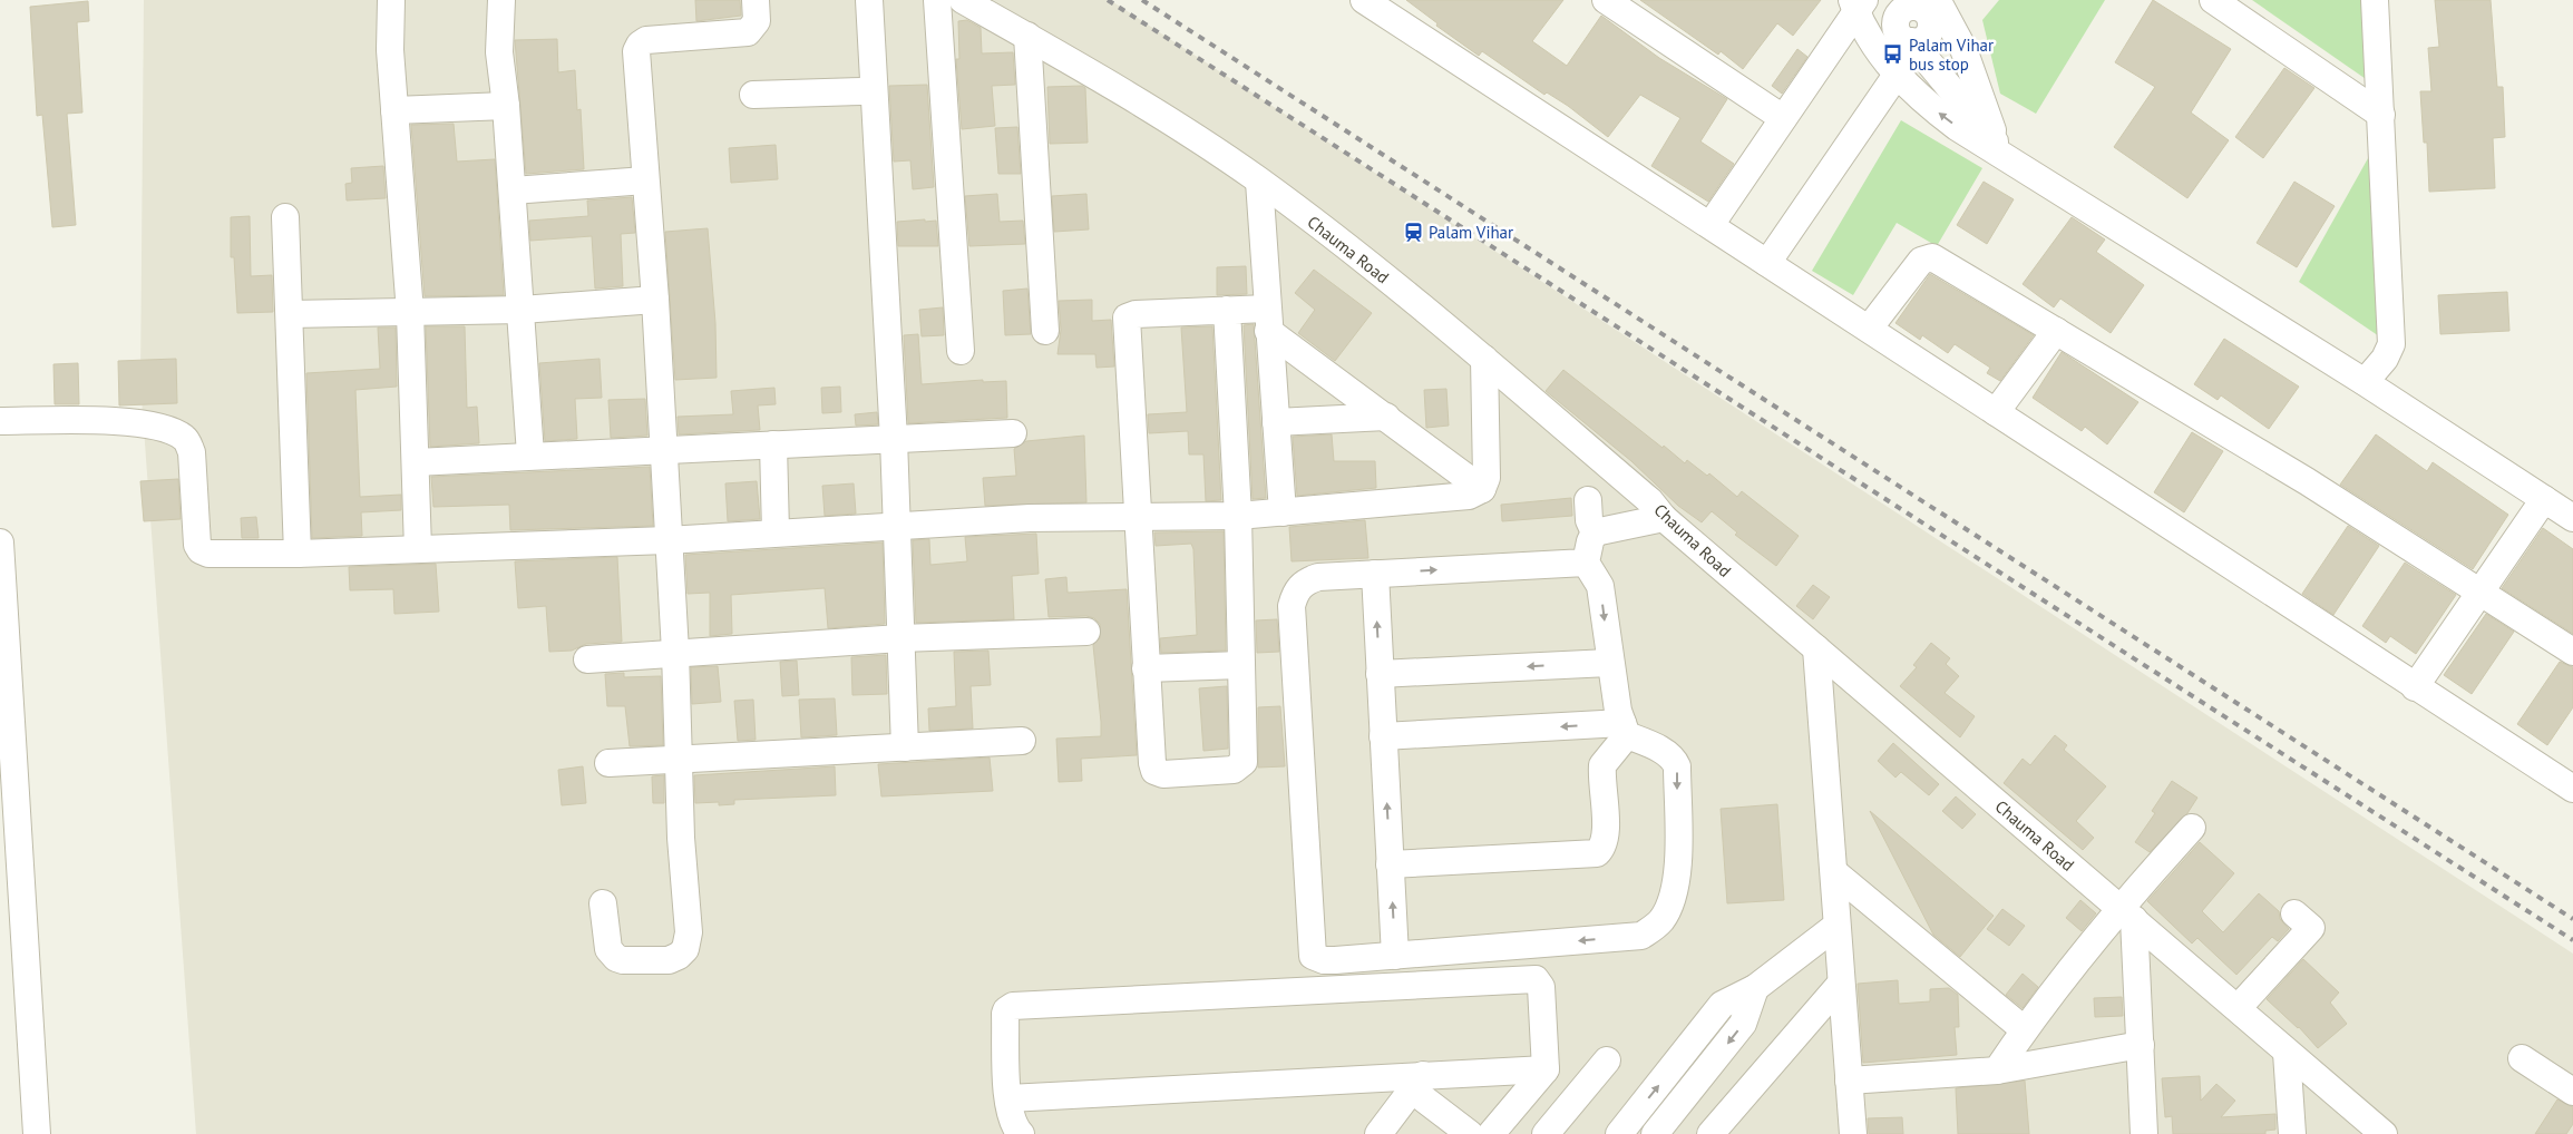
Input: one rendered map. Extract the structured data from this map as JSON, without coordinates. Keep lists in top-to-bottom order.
{
  "streets": {
    "street": ["Chauma Road"]
  },
  "places": {
    "bus stop": ["Palam Vihar bus stop"],
    "station": ["Palam Vihar"]
  }
}
